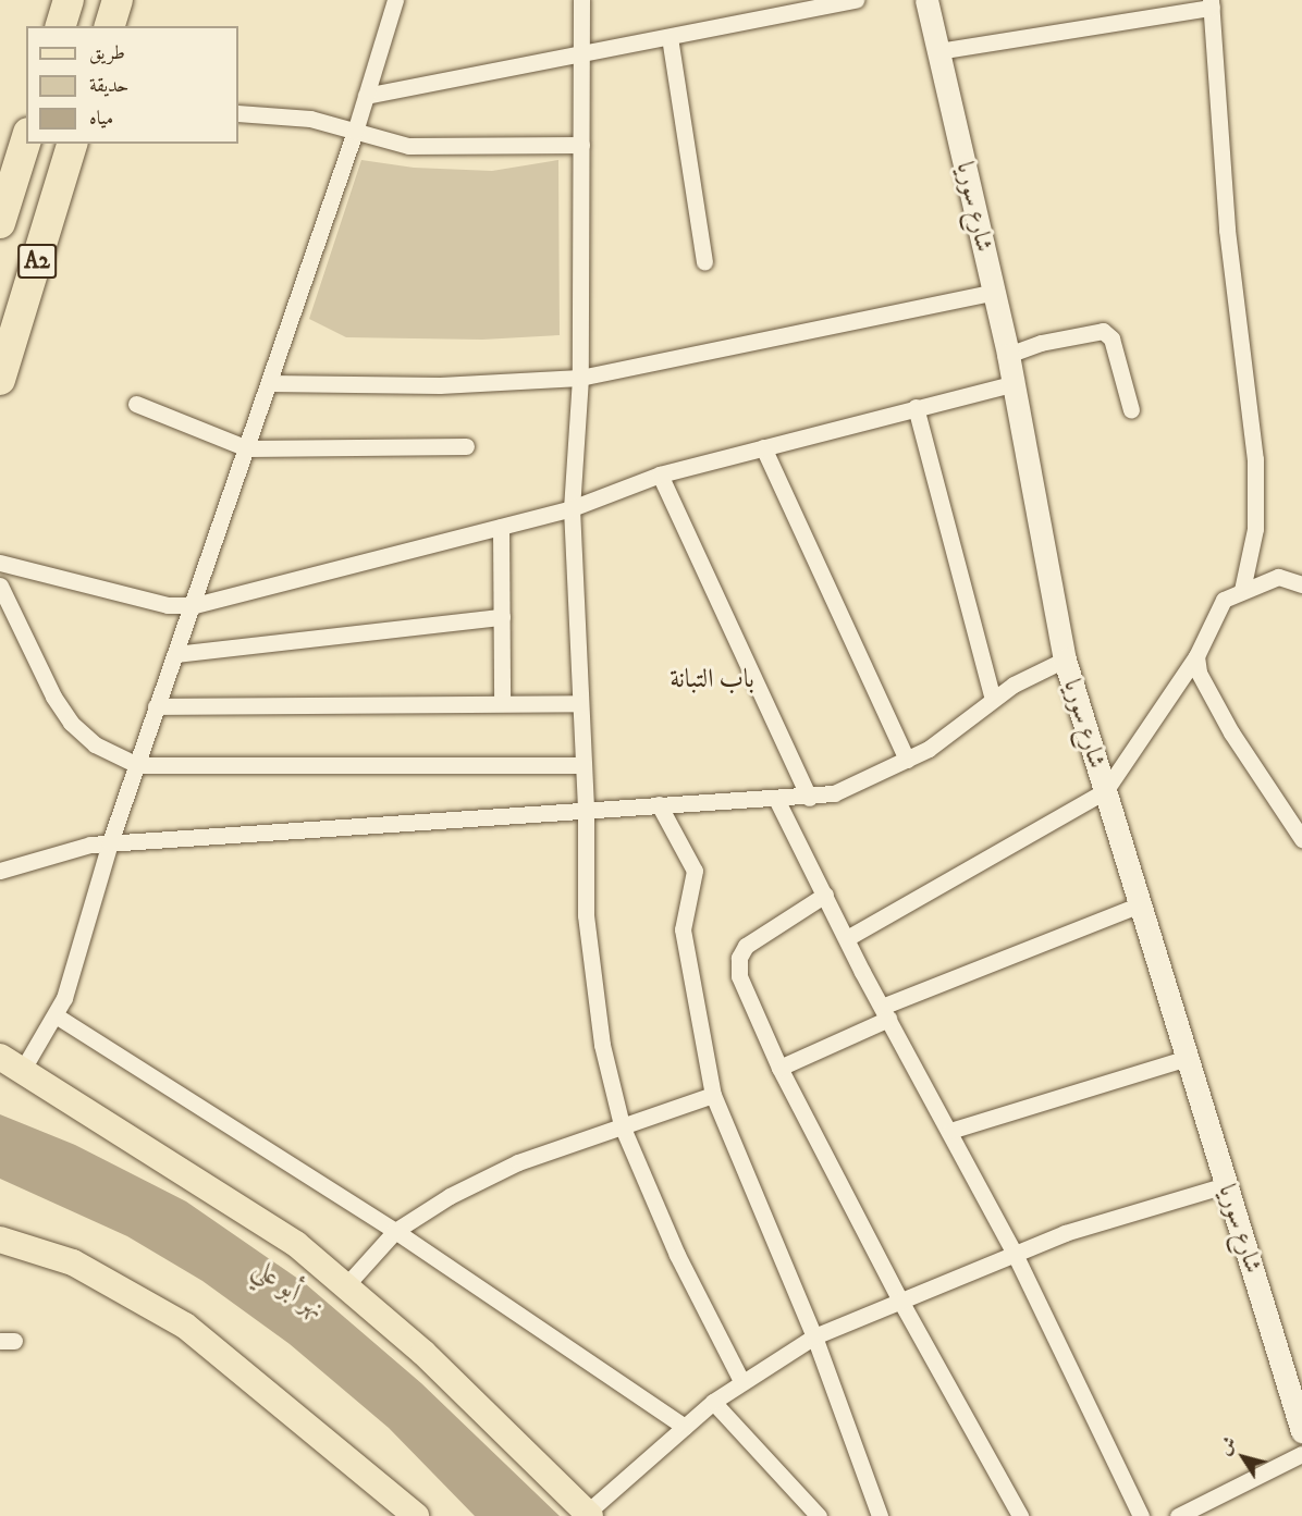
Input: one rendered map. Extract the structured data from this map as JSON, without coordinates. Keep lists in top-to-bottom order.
{
  "streets": {
    "highway": ["A2"],
    "street": ["شارع سوريا"]
  },
  "districts": ["باب التبانة"],
  "water": ["نهر أبو علي"],
  "legend": ["طريق", "حديقة", "مياه"],
  "north": "top left"
}
